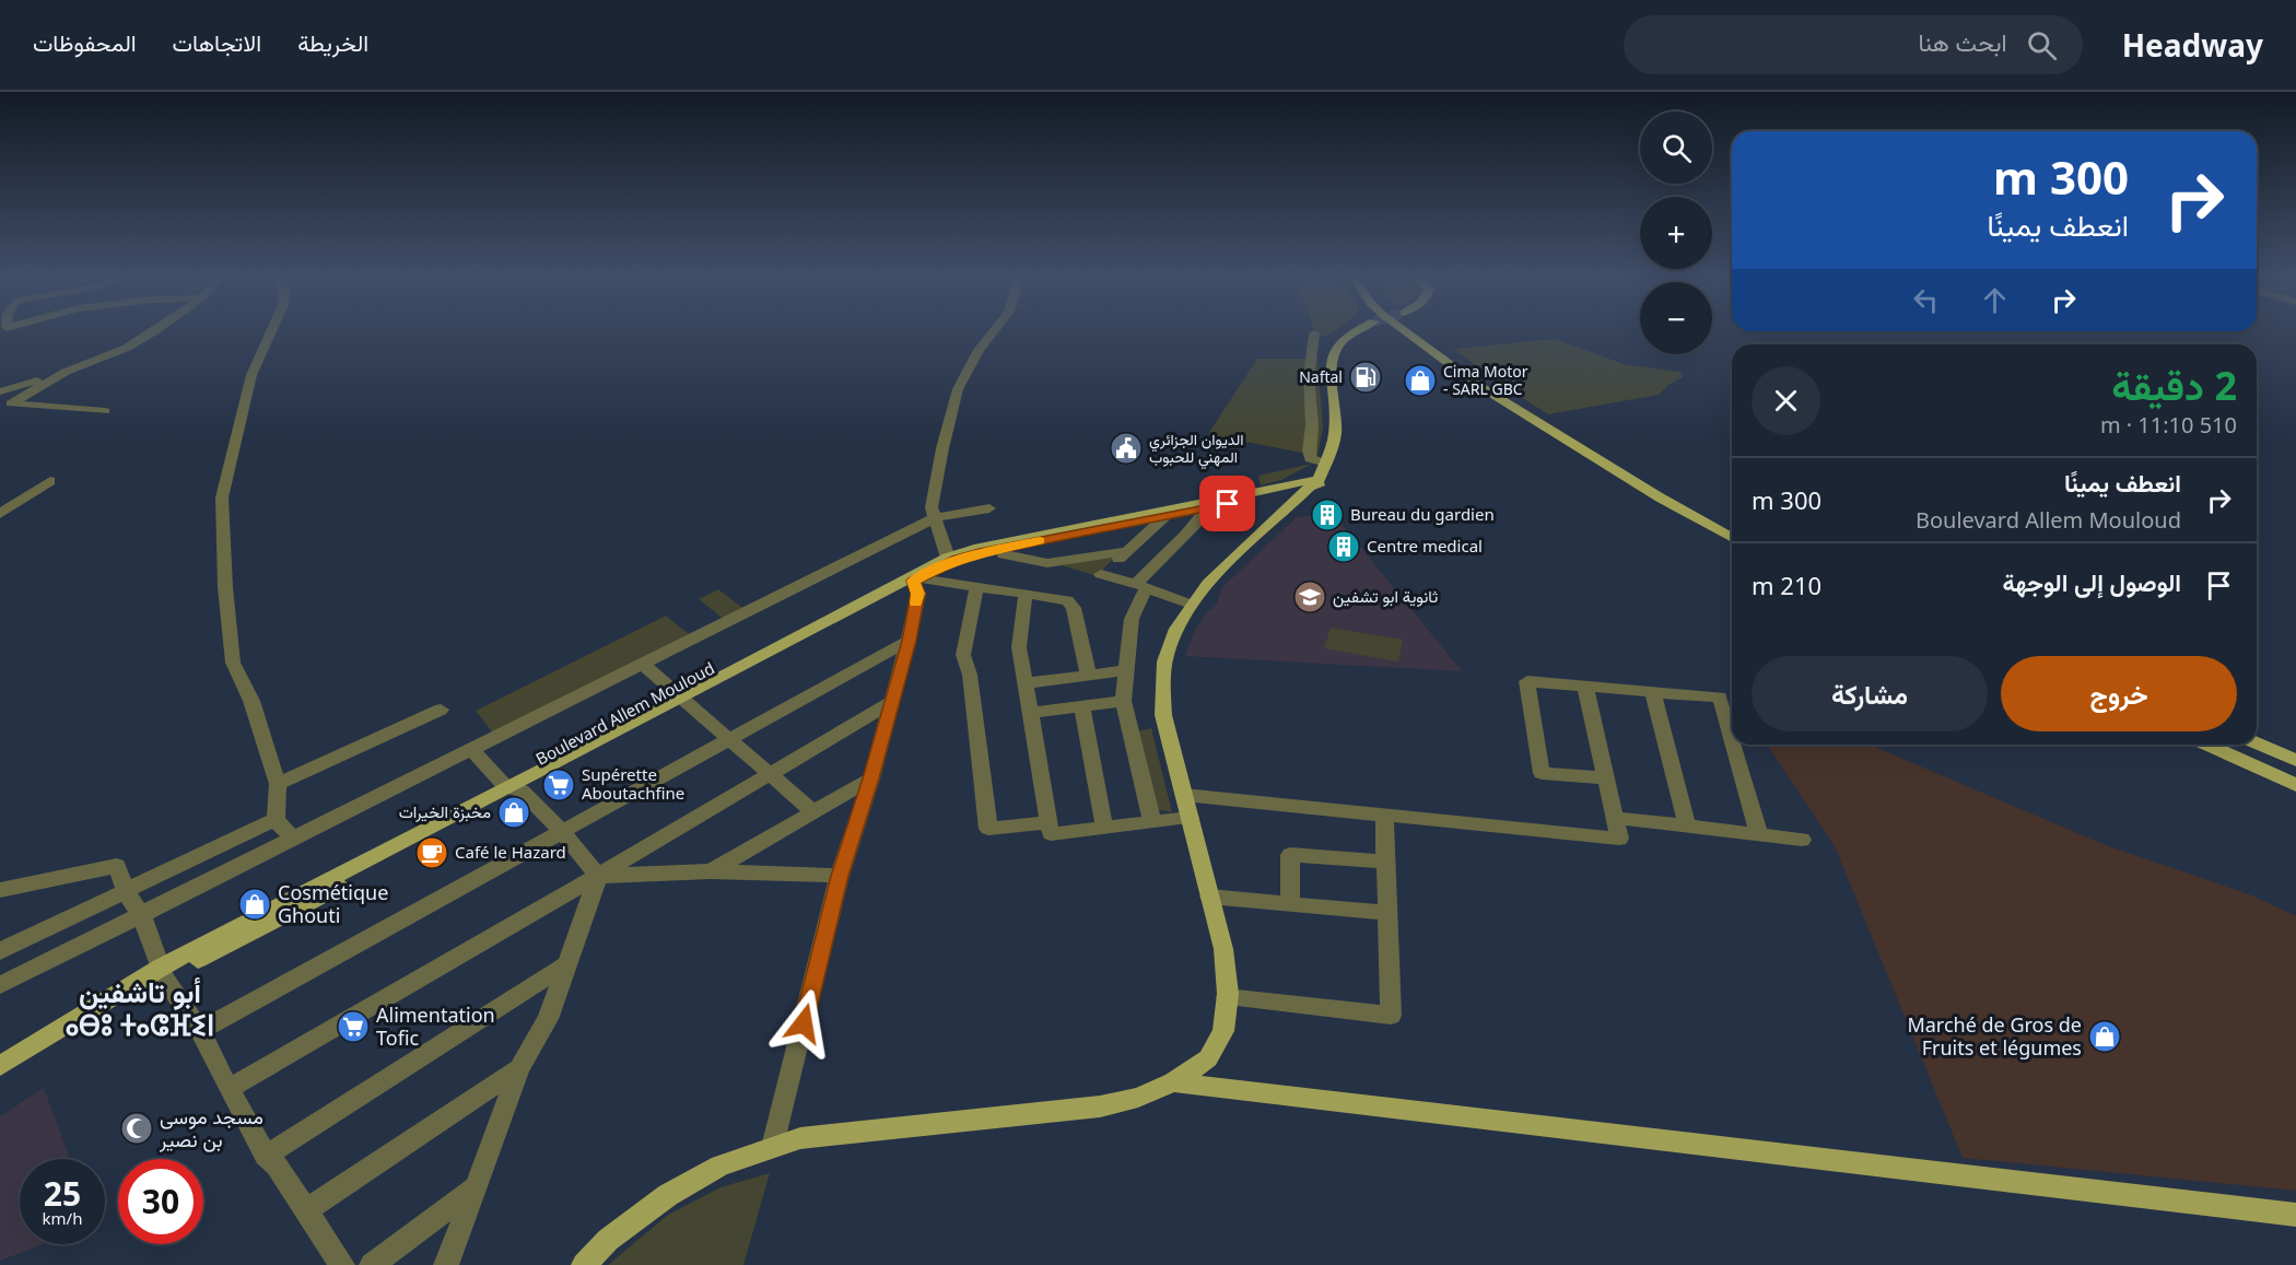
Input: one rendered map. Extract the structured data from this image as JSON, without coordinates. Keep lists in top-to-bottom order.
{
  "streets": {
    "main road": ["Boulevard Allem Mouloud"]
  },
  "districts": ["أبو تاشفين ⴰⴱⵓ ⵜⴰⵛⴼⵉⵏ"],
  "places": {
    "fuel station": ["Naftal"],
    "shop": [
      "Cima Motor - SARL GBC",
      "مخبزة الخيرات",
      "Cosmétique Ghouti",
      "Marché de Gros de Fruits et légumes"
    ],
    "public building": ["الديوان الجزائري المهني للحبوب"],
    "building": ["Bureau du gardien", "Centre medical"],
    "school or university": ["ثانوية ابو تشفين"],
    "supermarket": ["Supérette Aboutachfine", "Alimentation Tofic"],
    "cafe": ["Café le Hazard"],
    "mosque": ["مسجد موسى بن نصير"]
  },
  "page": {
    "header": "Headway",
    "search": "ابحث هنا",
    "nav": ["الخريطة", "الاتجاهات", "المحفوظات"],
    "map_buttons": ["+", "−"],
    "turn": ["300 m", "انعطف يمينًا"],
    "heading": ["2 دقيقة", "510 m · 11:10"],
    "list": [
      {
        "name": "انعطف يمينًا",
        "note": "Boulevard Allem Mouloud",
        "value": "300 m"
      },
      {
        "name": "الوصول إلى الوجهة",
        "value": "210 m"
      }
    ],
    "buttons": ["خروج", "مشاركة"],
    "speed": "25 km/h",
    "limit": "30"
  }
}
